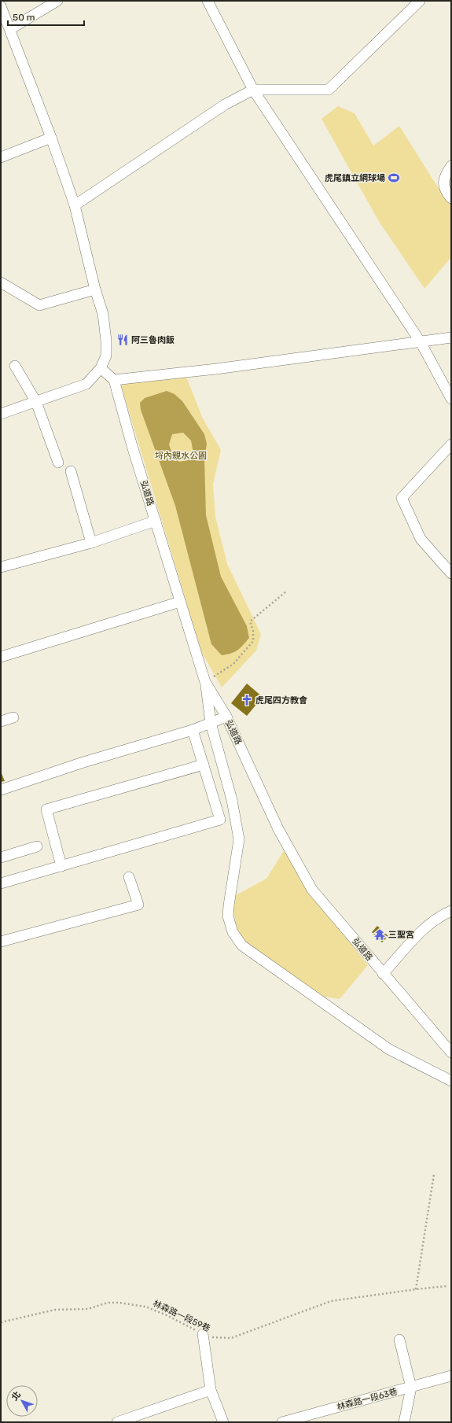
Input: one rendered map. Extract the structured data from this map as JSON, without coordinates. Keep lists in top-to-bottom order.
{
  "streets": {
    "street": ["弘道路", "林森路一段63巷"],
    "path": ["林森路一段59巷"]
  },
  "parks": ["埒內親水公園"],
  "places": {
    "sports": ["虎尾鎮立網球場"],
    "restaurant": ["阿三魯肉飯"],
    "church": ["虎尾四方教會"],
    "temple": ["三聖宮"]
  },
  "scale_bar": "50 m",
  "north": "top left"
}
